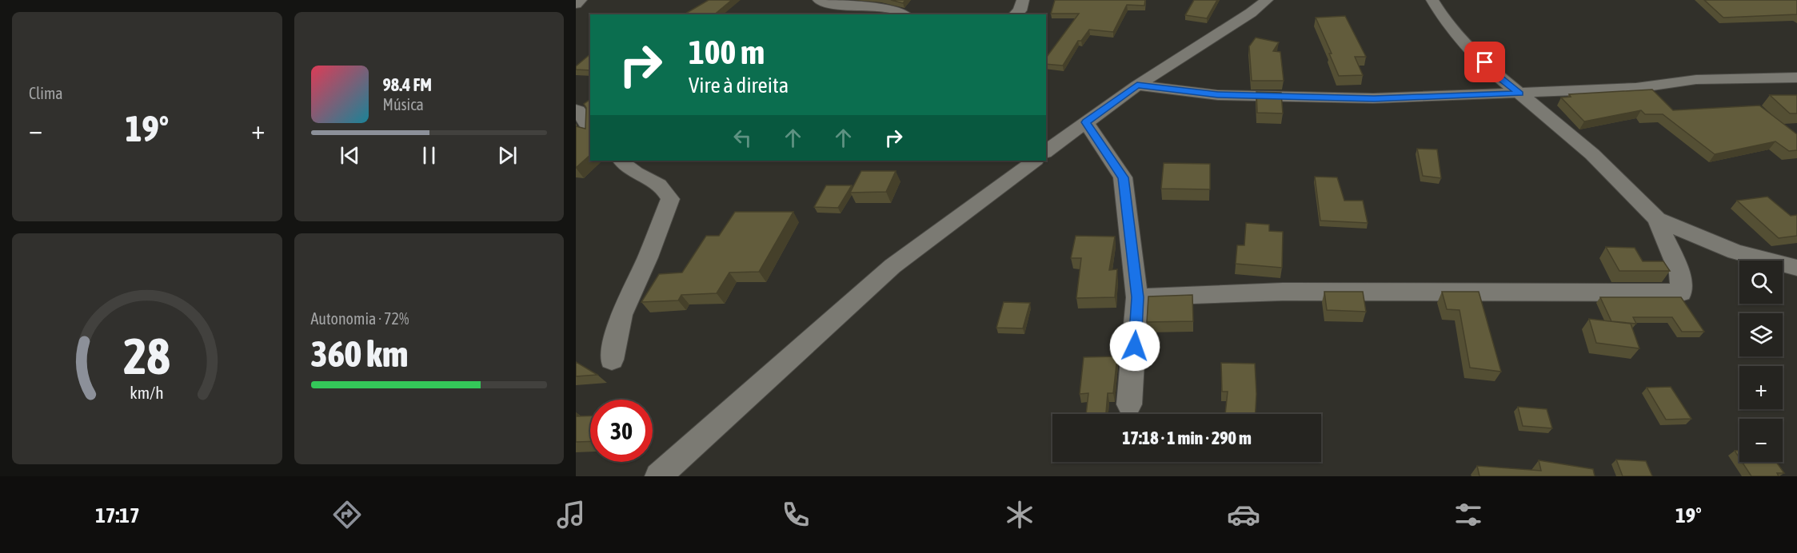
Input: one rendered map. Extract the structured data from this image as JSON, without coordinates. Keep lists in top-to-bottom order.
{
  "page": {
    "tile": [
      "Clima",
      ["Autonomia · 72%", "360 km"]
    ],
    "turn": ["100 m", "Vire à direita"],
    "song": ["98.4 FM", "Música"],
    "heat": ["−", "19°", "+"],
    "map_buttons": ["+", "−"],
    "limit": "30",
    "trip": "17:18 · 1 min · 290 m",
    "tabs": ["17:17", "19°"],
    "gauge": ["28", "km/h"]
  }
}
